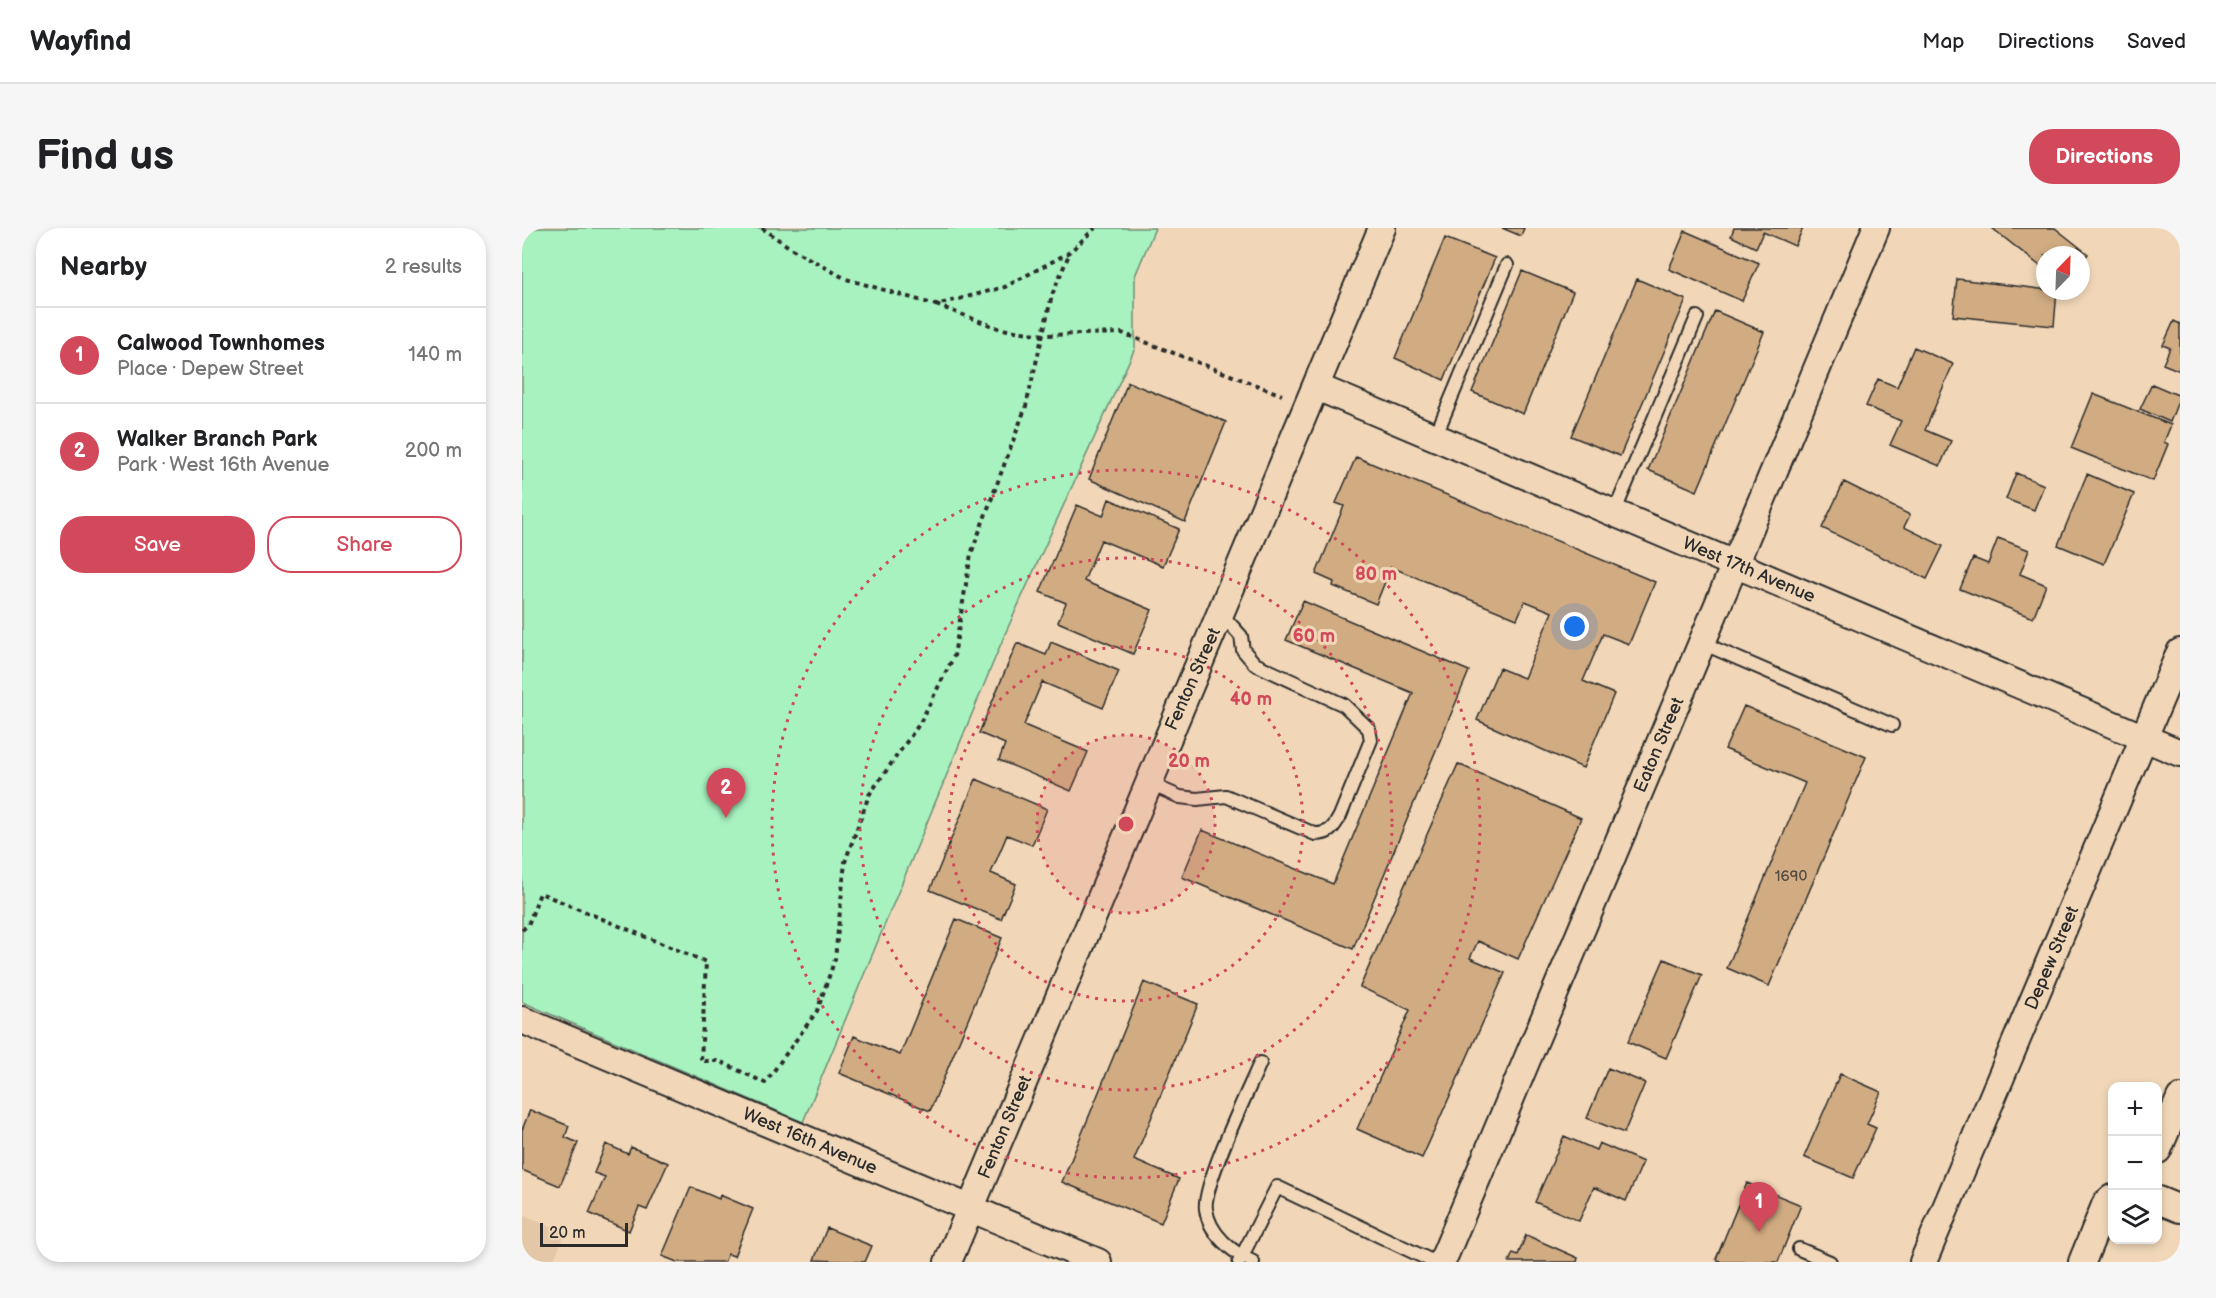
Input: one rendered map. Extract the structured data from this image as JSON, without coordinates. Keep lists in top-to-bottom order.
{
  "streets": {
    "street": [
      "West 17th Avenue",
      "Fenton Street",
      "Eaton Street",
      "Depew Street",
      "West 16th Avenue"
    ]
  },
  "crossings": [
    ["West 17th Avenue", "Fenton Street"],
    ["West 17th Avenue", "Eaton Street"],
    ["West 17th Avenue", "Depew Street"],
    ["Fenton Street", "West 16th Avenue"]
  ],
  "house_numbers": ["1690"],
  "scale_bar": "20 m",
  "north": "top right",
  "page": {
    "header": "Wayfind",
    "nav": ["Map", "Directions", "Saved"],
    "buttons": [
      "Directions",
      ["Save", "Share"]
    ],
    "title": "Find us",
    "heading": ["Nearby", "2 results"],
    "list": [
      {
        "mark": "1",
        "name": "Calwood Townhomes",
        "note": "Place · Depew Street",
        "value": "140 m"
      },
      {
        "mark": "2",
        "name": "Walker Branch Park",
        "note": "Park · West 16th Avenue",
        "value": "200 m"
      }
    ],
    "pins": ["2", "1"],
    "map_buttons": ["+", "−"],
    "scale": "20 m"
  },
  "rings": [
    "80 m",
    "60 m",
    "40 m",
    "20 m"
  ]
}
